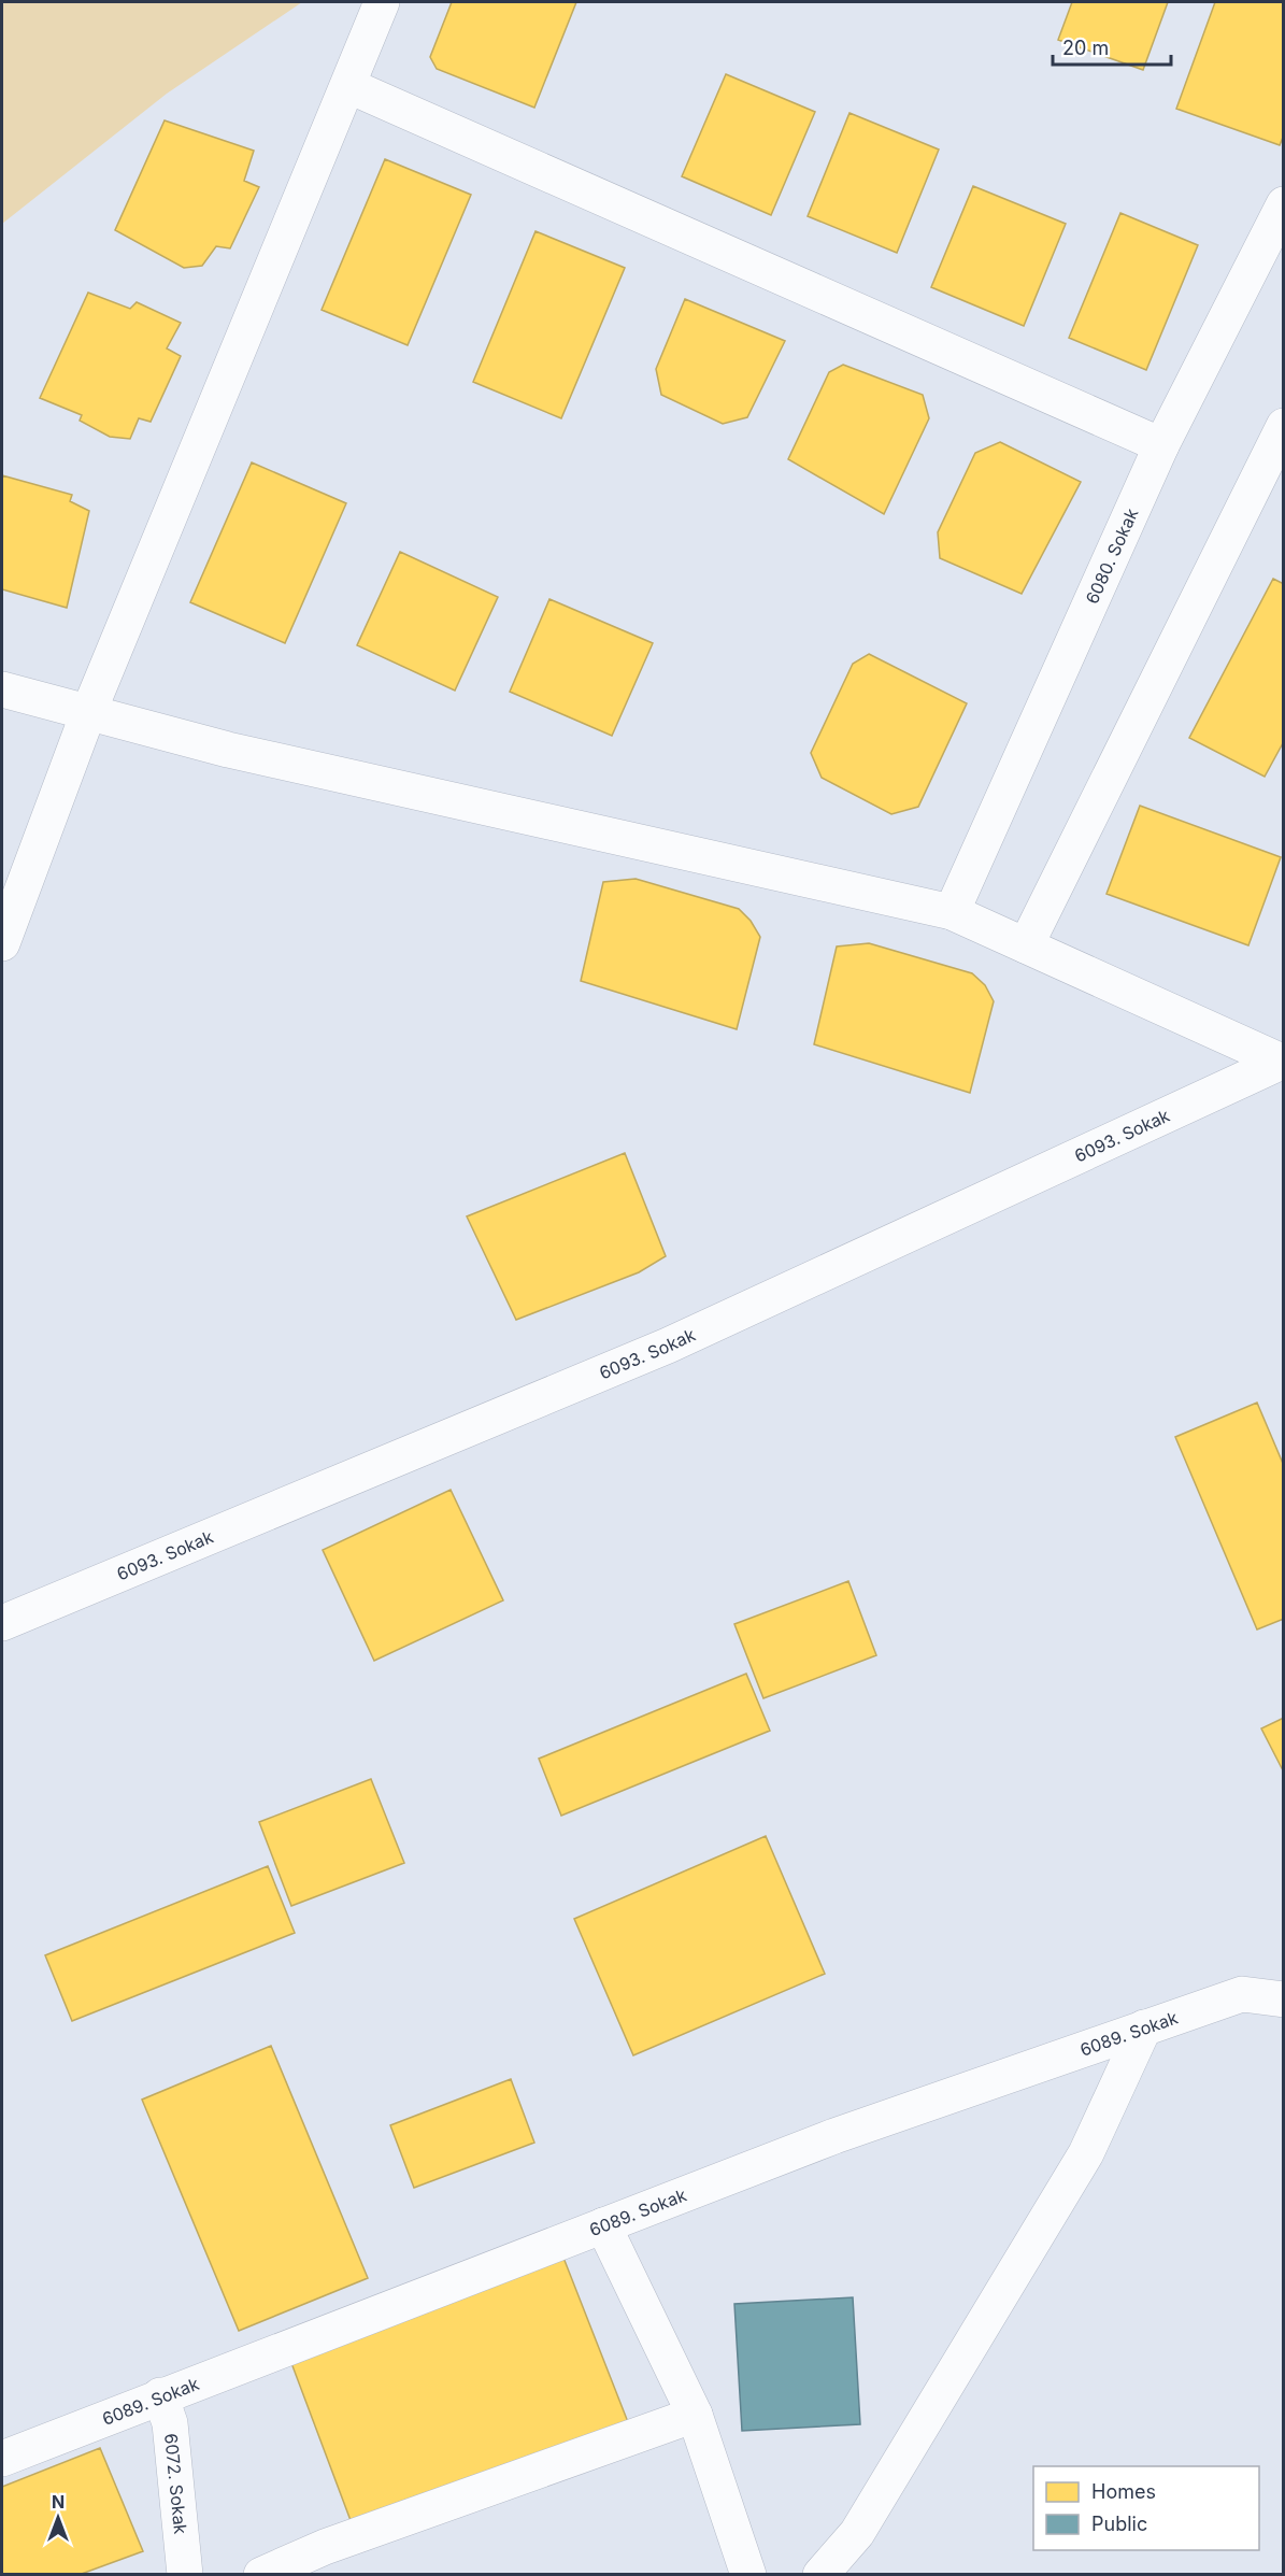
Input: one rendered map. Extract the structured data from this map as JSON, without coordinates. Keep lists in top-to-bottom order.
{
  "streets": {
    "street": [
      "6080. Sokak",
      "6093. Sokak",
      "6089. Sokak",
      "6072. Sokak"
    ]
  },
  "crossings": [
    ["6089. Sokak", "6072. Sokak"]
  ],
  "legend": ["Homes", "Public"],
  "scale_bar": "20 m",
  "north": "top"
}
